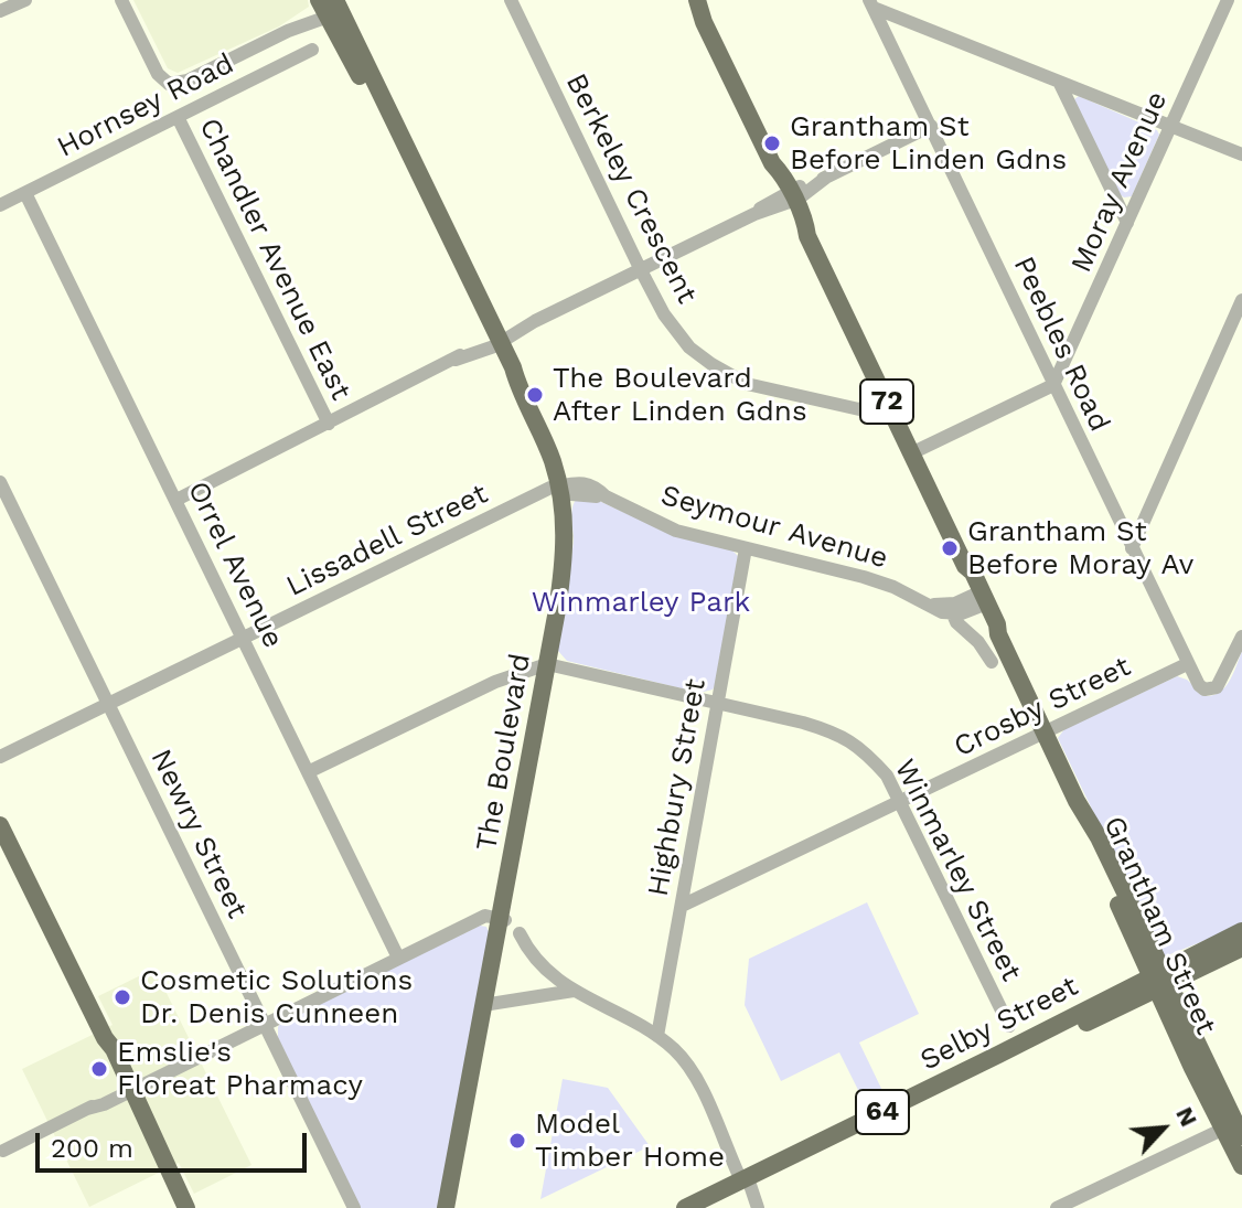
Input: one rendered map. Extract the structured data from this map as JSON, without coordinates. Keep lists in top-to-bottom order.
{
  "streets": {
    "main road": [
      "72",
      "The Boulevard",
      "Grantham Street",
      "Selby Street",
      "64"
    ],
    "street": [
      "Hornsey Road",
      "Moray Avenue",
      "Berkeley Crescent",
      "Chandler Avenue East",
      "Peebles Road",
      "Seymour Avenue",
      "Lissadell Street",
      "Orrel Avenue",
      "Crosby Street",
      "Highbury Street",
      "Newry Street",
      "Winmarley Street"
    ]
  },
  "crossings": [
    ["Hornsey Road", "Chandler Avenue East"],
    ["Hornsey Road", "Orrel Avenue"],
    ["Moray Avenue", "Peebles Road"],
    ["Berkeley Crescent", "Grantham Street"],
    ["Peebles Road", "Crosby Street"],
    ["Seymour Avenue", "Lissadell Street"],
    ["Seymour Avenue", "The Boulevard"],
    ["Seymour Avenue", "Highbury Street"],
    ["Lissadell Street", "Orrel Avenue"],
    ["Lissadell Street", "The Boulevard"],
    ["Lissadell Street", "Newry Street"],
    ["Crosby Street", "Highbury Street"],
    ["Crosby Street", "Winmarley Street"],
    ["Crosby Street", "Grantham Street"],
    ["The Boulevard", "Winmarley Street"],
    ["Highbury Street", "Winmarley Street"],
    ["Grantham Street", "Selby Street"]
  ],
  "parks": ["Winmarley Park"],
  "places": [
    "Grantham St Before Linden Gdns",
    "The Boulevard After Linden Gdns",
    "Grantham St Before Moray Av",
    "Cosmetic Solutions Dr. Denis Cunneen",
    "Emslie's Floreat Pharmacy",
    "Model Timber Home"
  ],
  "scale_bar": "200 m",
  "north": "top right"
}
